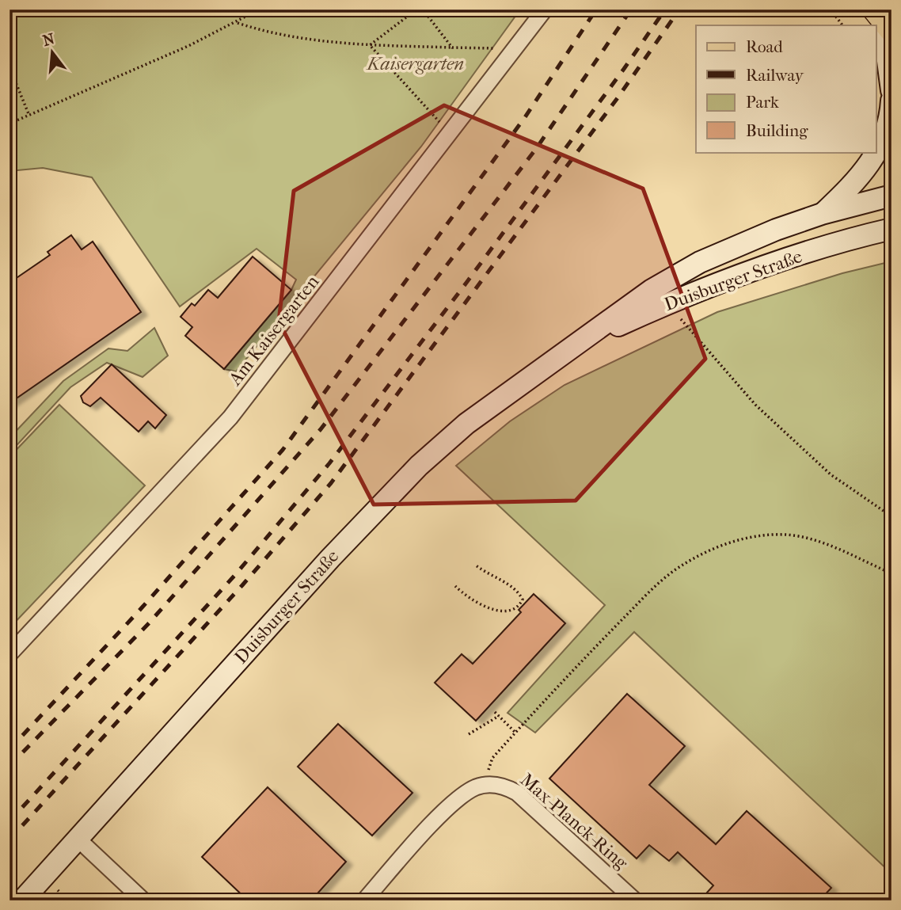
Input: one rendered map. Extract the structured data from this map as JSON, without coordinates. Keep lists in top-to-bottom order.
{
  "streets": {
    "main road": ["Duisburger Straße"],
    "street": ["Am Kaisergarten", "Max-Planck-Ring"]
  },
  "parks": ["Kaisergarten"],
  "legend": [
    "Road",
    "Railway",
    "Park",
    "Building"
  ],
  "north": "top"
}
